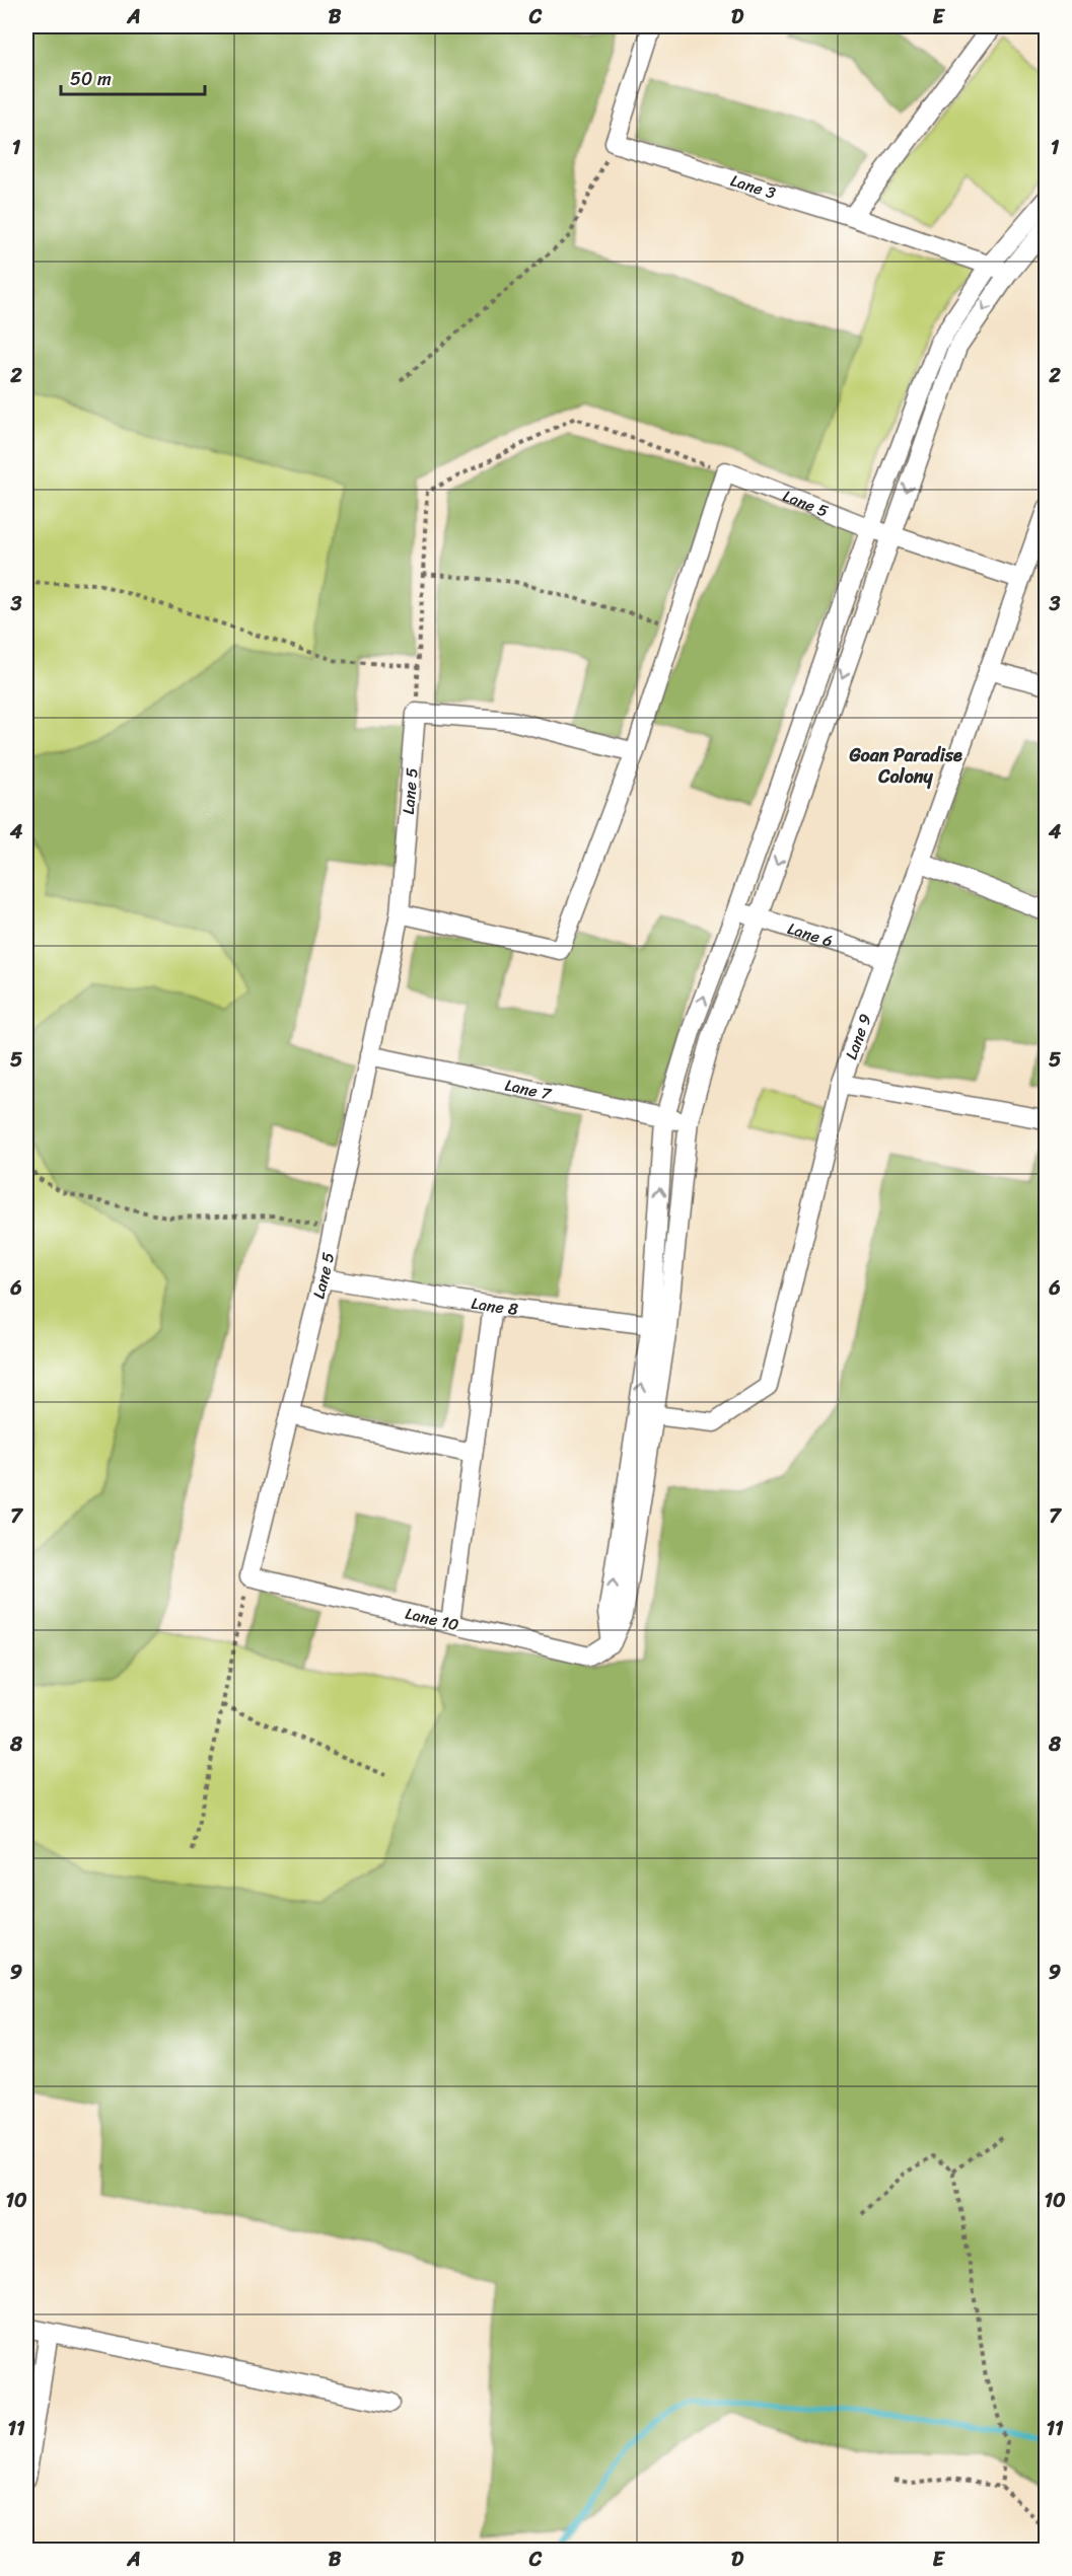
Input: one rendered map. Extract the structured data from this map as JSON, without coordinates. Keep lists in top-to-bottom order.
{
  "streets": {
    "street": [
      "Lane 3",
      "Lane 5",
      "Lane 6",
      "Lane 9",
      "Lane 7",
      "Lane 8",
      "Lane 10"
    ]
  },
  "crossings": [
    ["Lane 5", "Lane 7"],
    ["Lane 5", "Lane 8"],
    ["Lane 5", "Lane 10"],
    ["Lane 6", "Lane 9"]
  ],
  "districts": ["Goan Paradise Colony"],
  "scale_bar": "50 m",
  "grid": {
    "columns": [
      "A",
      "B",
      "C",
      "D",
      "E"
    ],
    "rows": [
      "1",
      "2",
      "3",
      "4",
      "5",
      "6",
      "7",
      "8",
      "9",
      "10",
      "11"
    ]
  }
}
